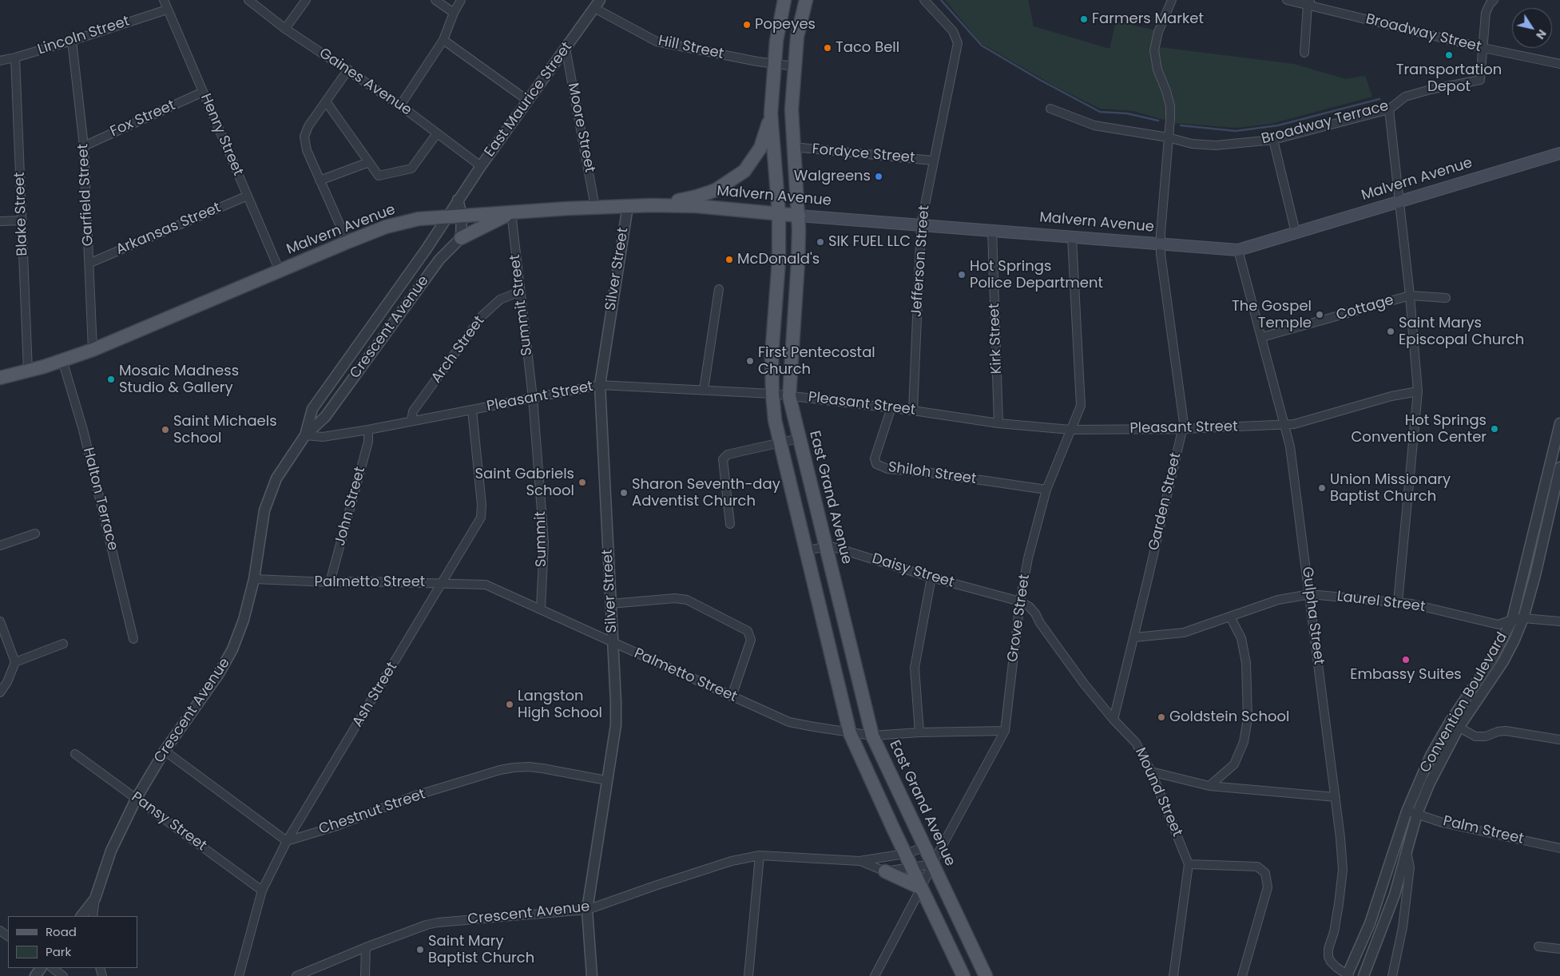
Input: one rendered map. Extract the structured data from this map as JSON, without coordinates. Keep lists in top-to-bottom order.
{
  "streets": {
    "main road": ["Malvern Avenue", "East Grand Avenue"],
    "street": [
      "Broadway Street",
      "Lincoln Street",
      "Hill Street",
      "Gaines Avenue",
      "East Maurice Street",
      "Fox Street",
      "Broadway Terrace",
      "Moore Street",
      "Henry Street",
      "Fordyce Street",
      "Garfield Street",
      "Blake Street",
      "Arkansas Street",
      "Jefferson Street",
      "Silver Street",
      "Summit Street",
      "Cottage",
      "Crescent Avenue",
      "Kirk Street",
      "Arch Street",
      "Pleasant Street",
      "Shiloh Street",
      "Halton Terrace",
      "Garden Street",
      "John Street",
      "Summit",
      "Daisy Street",
      "Palmetto Street",
      "Laurel Street",
      "Gulpha Street",
      "Grove Street",
      "Ash Street",
      "Convention Boulevard",
      "Mound Street",
      "Chestnut Street",
      "Pansy Street",
      "Palm Street"
    ]
  },
  "crossings": [
    ["Broadway Street", "Broadway Terrace"],
    ["Lincoln Street", "Henry Street"],
    ["Lincoln Street", "Garfield Street"],
    ["Lincoln Street", "Blake Street"],
    ["Hill Street", "East Maurice Street"],
    ["Hill Street", "East Grand Avenue"],
    ["Gaines Avenue", "East Maurice Street"],
    ["East Maurice Street", "Moore Street"],
    ["East Maurice Street", "Malvern Avenue"],
    ["East Maurice Street", "Crescent Avenue"],
    ["Fox Street", "Henry Street"],
    ["Fox Street", "Garfield Street"],
    ["Broadway Terrace", "Garden Street"],
    ["Moore Street", "Malvern Avenue"],
    ["Henry Street", "Malvern Avenue"],
    ["Henry Street", "Arkansas Street"],
    ["Fordyce Street", "Jefferson Street"],
    ["Fordyce Street", "East Grand Avenue"],
    ["Malvern Avenue", "Garfield Street"],
    ["Malvern Avenue", "Blake Street"],
    ["Malvern Avenue", "Jefferson Street"],
    ["Malvern Avenue", "Silver Street"],
    ["Malvern Avenue", "Summit Street"],
    ["Malvern Avenue", "Crescent Avenue"],
    ["Malvern Avenue", "Kirk Street"],
    ["Malvern Avenue", "East Grand Avenue"],
    ["Malvern Avenue", "Halton Terrace"],
    ["Malvern Avenue", "Garden Street"],
    ["Malvern Avenue", "Gulpha Street"],
    ["Malvern Avenue", "Grove Street"],
    ["Garfield Street", "Arkansas Street"],
    ["Jefferson Street", "Pleasant Street"],
    ["Silver Street", "Crescent Avenue"],
    ["Silver Street", "Pleasant Street"],
    ["Silver Street", "Palmetto Street"],
    ["Silver Street", "Chestnut Street"],
    ["Summit Street", "Arch Street"],
    ["Summit Street", "Pleasant Street"],
    ["Summit Street", "Summit"],
    ["Cottage", "Gulpha Street"],
    ["Crescent Avenue", "Pleasant Street"],
    ["Crescent Avenue", "East Grand Avenue"],
    ["Crescent Avenue", "Palmetto Street"],
    ["Crescent Avenue", "Grove Street"],
    ["Crescent Avenue", "Pansy Street"],
    ["Kirk Street", "Pleasant Street"],
    ["Arch Street", "Pleasant Street"],
    ["Pleasant Street", "Shiloh Street"],
    ["Pleasant Street", "East Grand Avenue"],
    ["Pleasant Street", "Garden Street"],
    ["Pleasant Street", "John Street"],
    ["Pleasant Street", "Summit"],
    ["Pleasant Street", "Gulpha Street"],
    ["Pleasant Street", "Grove Street"],
    ["Pleasant Street", "Ash Street"],
    ["Shiloh Street", "Grove Street"],
    ["East Grand Avenue", "Daisy Street"],
    ["East Grand Avenue", "Palmetto Street"],
    ["East Grand Avenue", "Grove Street"],
    ["Garden Street", "Laurel Street"],
    ["Garden Street", "Mound Street"],
    ["John Street", "Palmetto Street"],
    ["Summit", "Palmetto Street"],
    ["Daisy Street", "Grove Street"],
    ["Daisy Street", "Mound Street"],
    ["Palmetto Street", "Grove Street"],
    ["Palmetto Street", "Ash Street"],
    ["Laurel Street", "Gulpha Street"],
    ["Laurel Street", "Convention Boulevard"],
    ["Gulpha Street", "Convention Boulevard"],
    ["Grove Street", "Mound Street"],
    ["Ash Street", "Chestnut Street"],
    ["Ash Street", "Pansy Street"],
    ["Convention Boulevard", "Palm Street"]
  ],
  "places": [
    "Farmers Market",
    "Popeyes",
    "Taco Bell",
    "Transportation Depot",
    "Walgreens",
    "SIK FUEL LLC",
    "McDonald's",
    "Hot Springs Police Department",
    "The Gospel Temple",
    "Saint Marys Episcopal Church",
    "First Pentecostal Church",
    "Mosaic Madness Studio & Gallery",
    "Hot Springs Convention Center",
    "Saint Michaels School",
    "Saint Gabriels School",
    "Union Missionary Baptist Church",
    "Sharon Seventh-day Adventist Church",
    "Embassy Suites",
    "Langston High School",
    "Goldstein School",
    "Saint Mary Baptist Church"
  ],
  "legend": ["Road", "Park"],
  "north": "bottom right"
}
